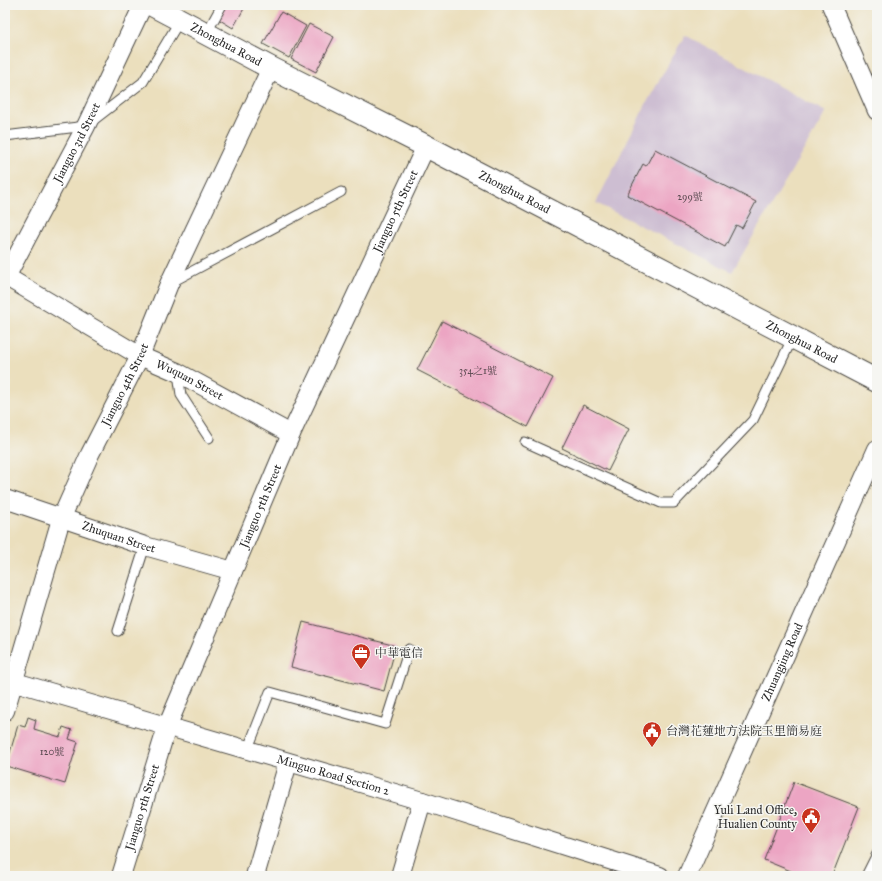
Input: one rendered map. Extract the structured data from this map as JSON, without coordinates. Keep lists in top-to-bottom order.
{
  "streets": {
    "street": [
      "Zhonghua Road",
      "Jianguo 3rd Street",
      "Jianguo 5th Street",
      "Wuquan Street",
      "Jianguo 4th Street",
      "Zhuquan Street",
      "Zhuangjing Road",
      "Minguo Road Section 2"
    ]
  },
  "crossings": [
    ["Zhonghua Road", "Jianguo 5th Street"],
    ["Zhonghua Road", "Jianguo 4th Street"],
    ["Jianguo 3rd Street", "Wuquan Street"],
    ["Jianguo 5th Street", "Wuquan Street"],
    ["Jianguo 5th Street", "Zhuquan Street"],
    ["Jianguo 5th Street", "Minguo Road Section 2"],
    ["Wuquan Street", "Jianguo 4th Street"],
    ["Jianguo 4th Street", "Zhuquan Street"],
    ["Jianguo 4th Street", "Minguo Road Section 2"]
  ],
  "places": {
    "office": ["中華電信"],
    "public building": ["台灣花蓮地方法院玉里簡易庭", "Yuli Land Office, Hualien County"]
  },
  "house_numbers": ["299號", "354之1號", "120號"]
}
